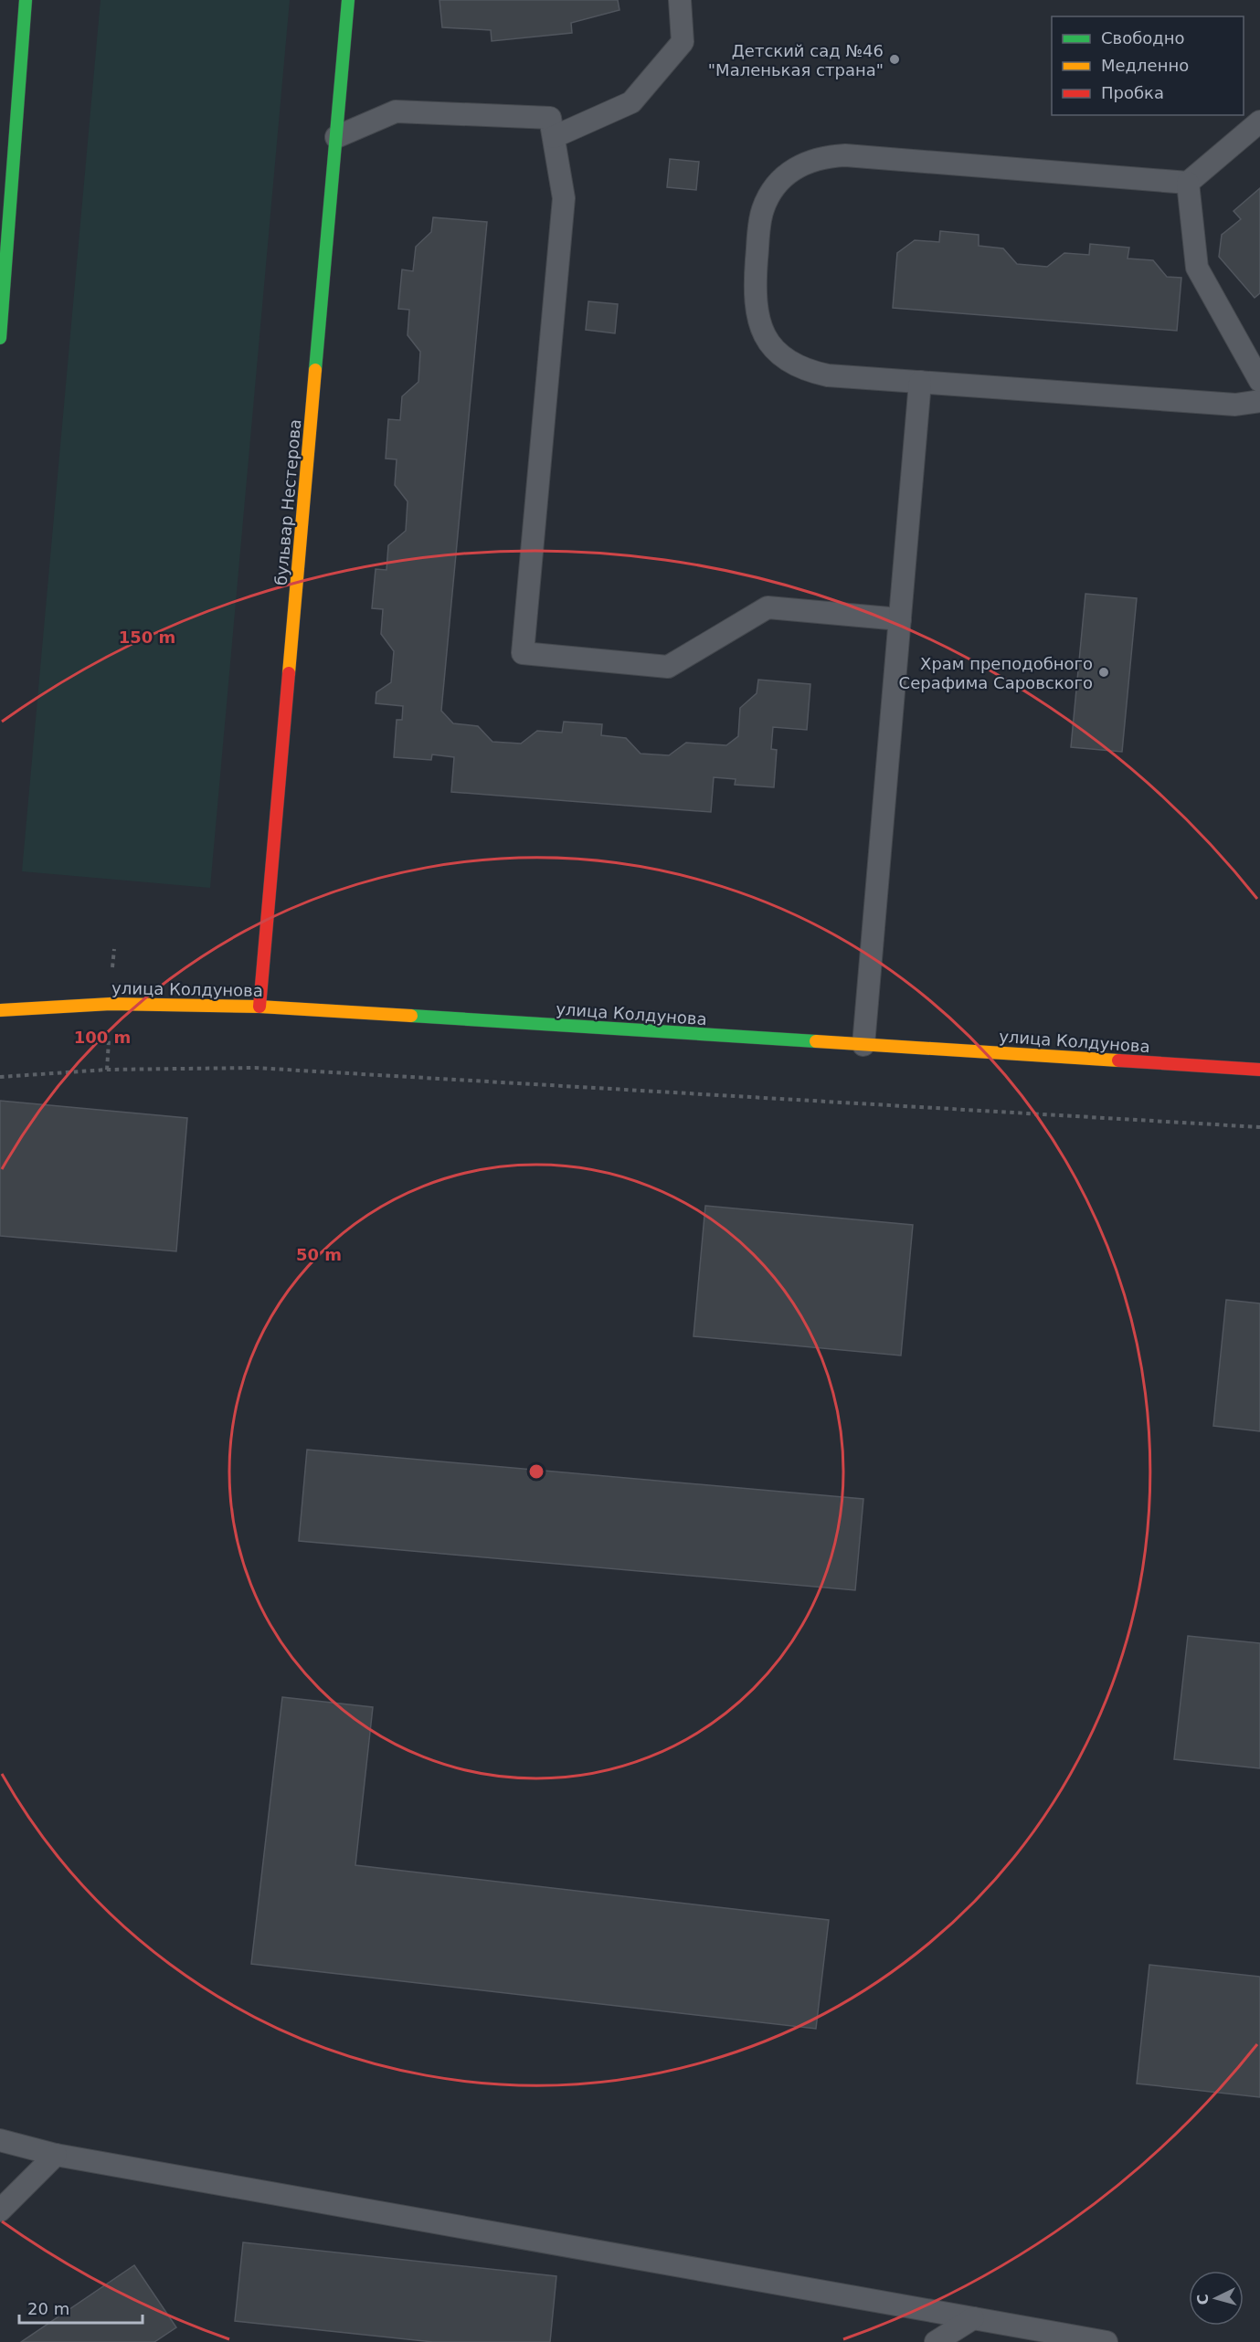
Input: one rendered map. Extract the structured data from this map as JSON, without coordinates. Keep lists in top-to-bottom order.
{
  "streets": {
    "street": ["бульвар Нестерова", "улица Колдунова"]
  },
  "crossings": [
    ["бульвар Нестерова", "улица Колдунова"]
  ],
  "places": ["Детский сад №46 \"Маленькая страна\"", "Храм преподобного Серафима Саровского"],
  "legend": ["Свободно", "Медленно", "Пробка"],
  "scale_bar": "20 m",
  "north": "left",
  "rings": ["150 m", "100 m", "50 m"]
}
